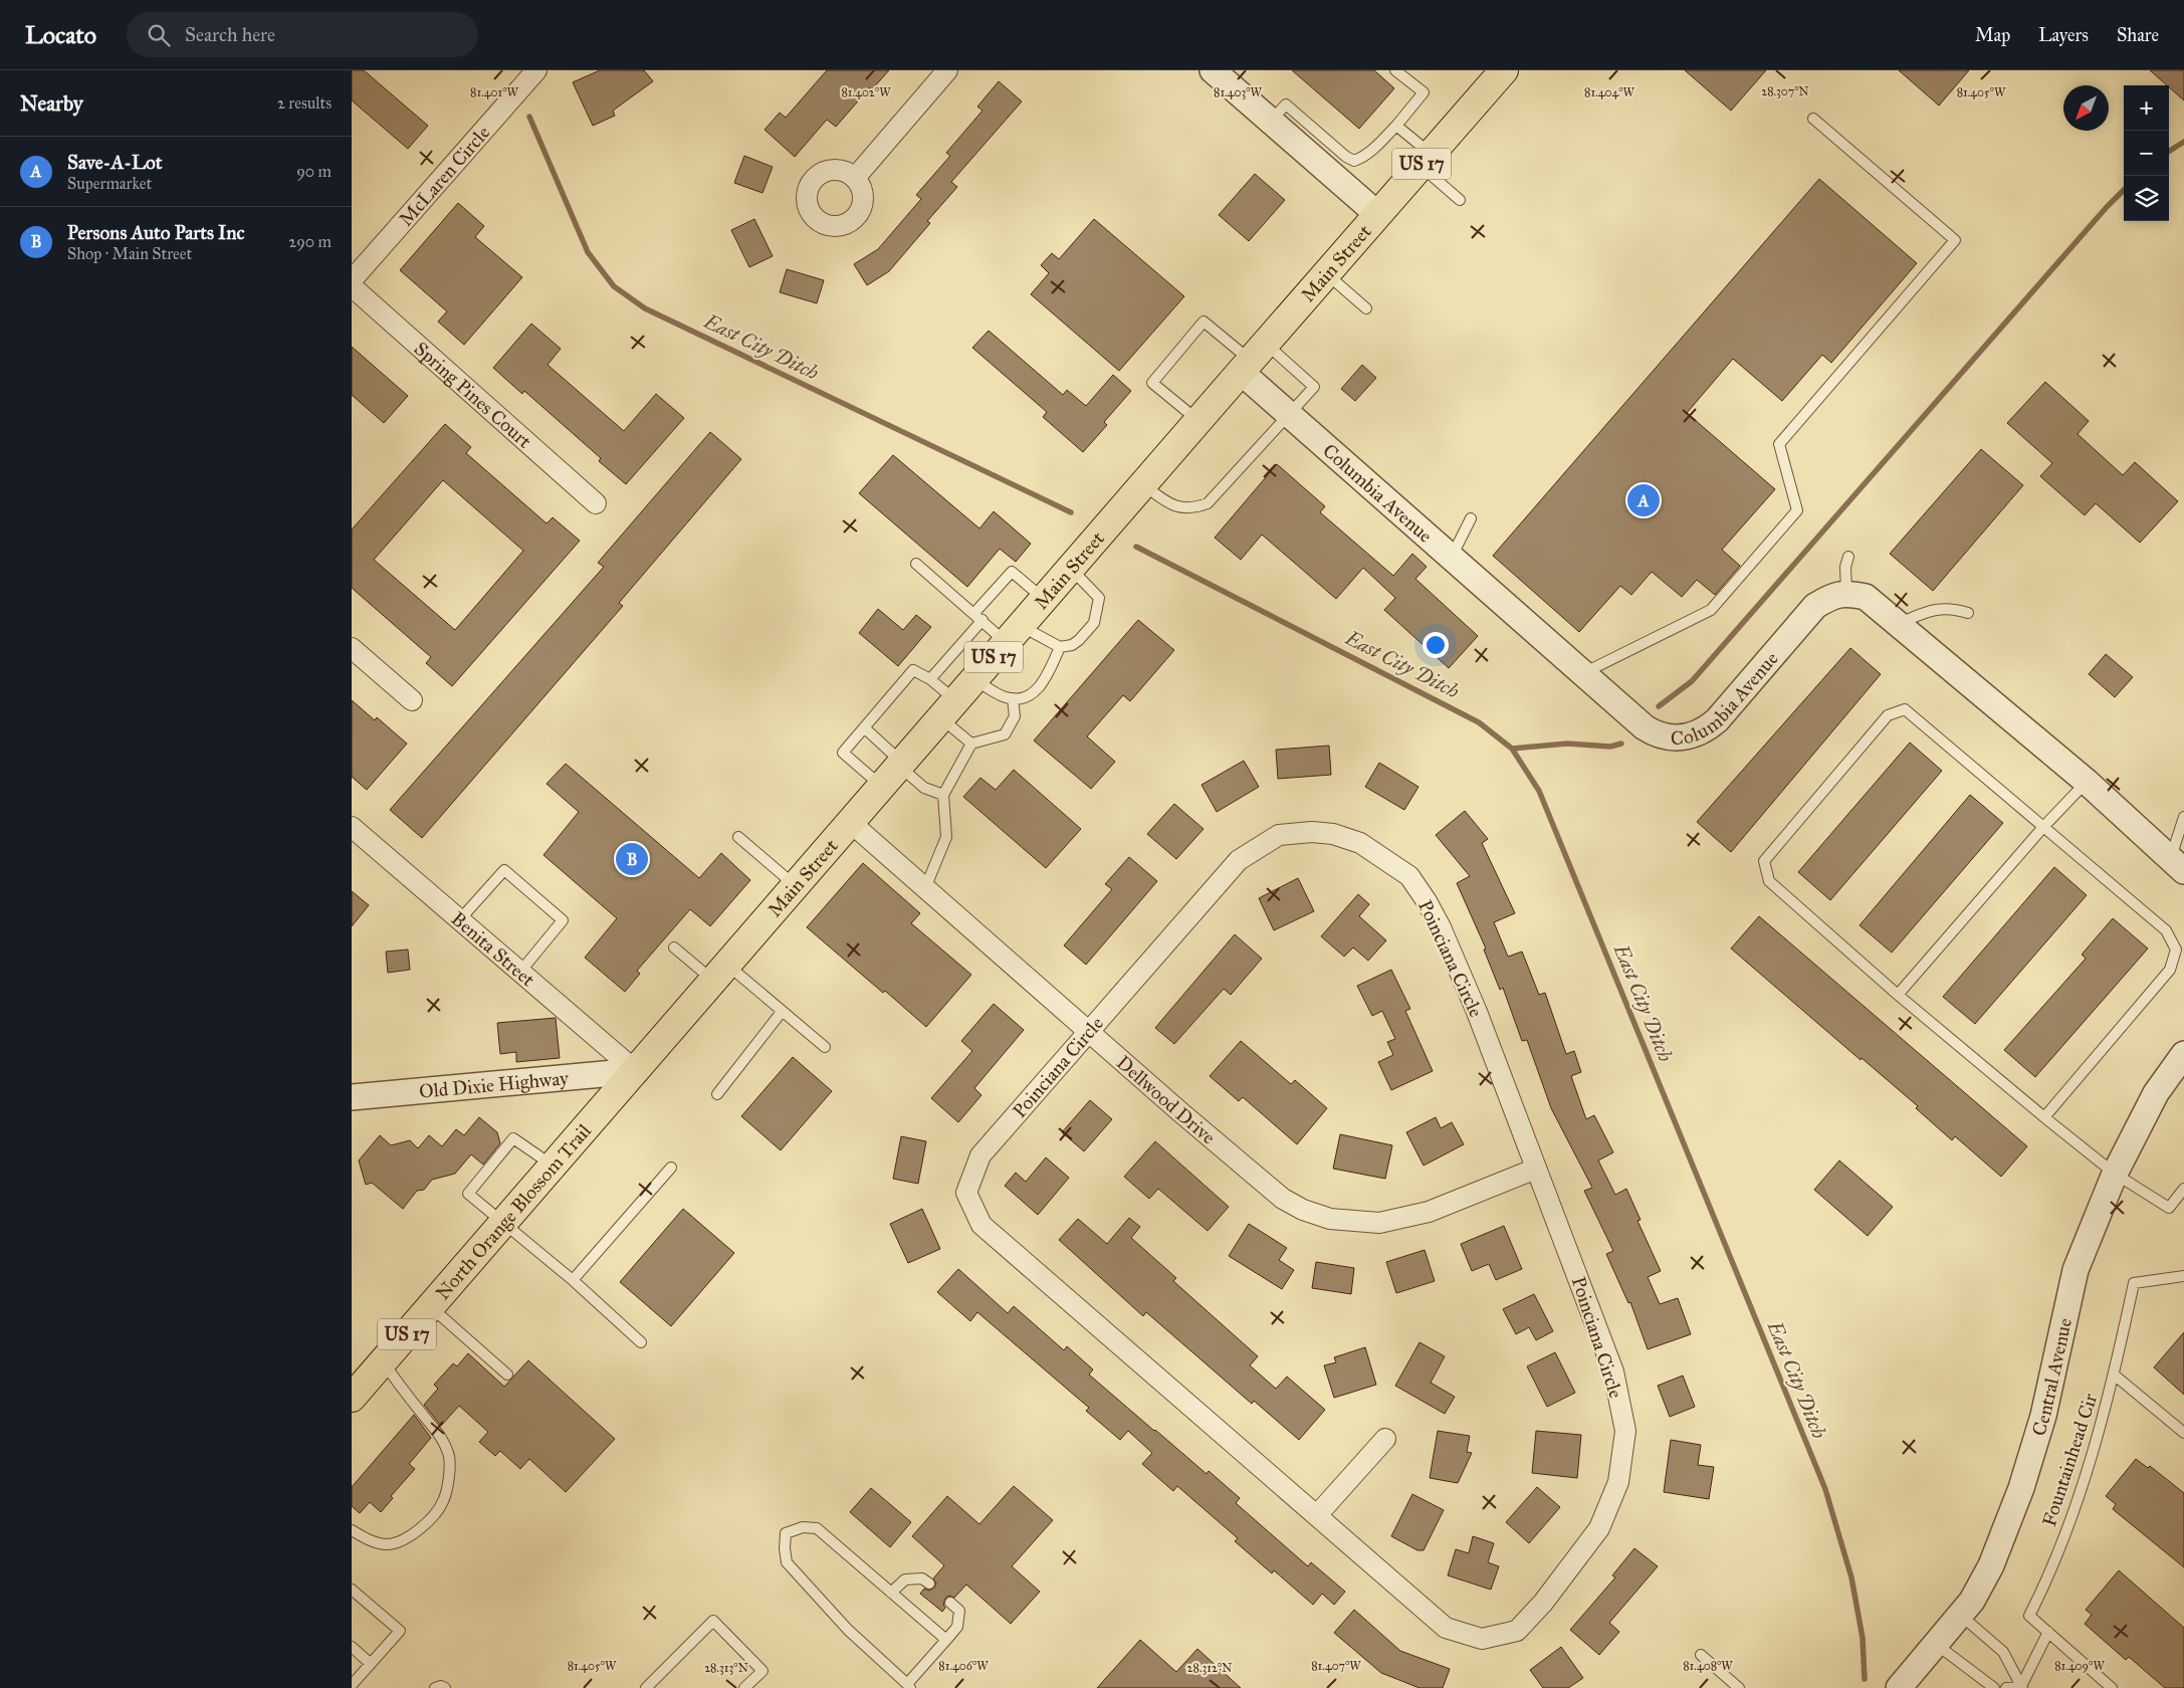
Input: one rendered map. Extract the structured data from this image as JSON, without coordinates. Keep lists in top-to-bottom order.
{
  "streets": {
    "main road": ["US 17", "Main Street", "North Orange Blossom Trail"],
    "street": [
      "McLaren Circle",
      "Spring Pines Court",
      "Columbia Avenue",
      "Benita Street",
      "Poinciana Circle",
      "Old Dixie Highway",
      "Dellwood Drive",
      "Central Avenue"
    ],
    "lane": ["Fountainhead Cir"]
  },
  "crossings": [
    ["Main Street", "Columbia Avenue"],
    ["Main Street", "Benita Street"],
    ["Main Street", "Old Dixie Highway"],
    ["Main Street", "Dellwood Drive"],
    ["Main Street", "North Orange Blossom Trail"],
    ["Benita Street", "Old Dixie Highway"],
    ["Benita Street", "North Orange Blossom Trail"],
    ["Poinciana Circle", "Dellwood Drive"],
    ["Old Dixie Highway", "North Orange Blossom Trail"]
  ],
  "water": ["East City Ditch"],
  "north": "bottom left",
  "page": {
    "header": "Locato",
    "search": "Search here",
    "nav": ["Map", "Layers", "Share"],
    "heading": ["Nearby", "2 results"],
    "map_buttons": ["+", "−"],
    "list": [
      {
        "mark": "A",
        "name": "Save-A-Lot",
        "note": "Supermarket",
        "value": "90 m"
      },
      {
        "mark": "B",
        "name": "Persons Auto Parts Inc",
        "note": "Shop · Main Street",
        "value": "290 m"
      }
    ],
    "pins": ["A", "B"]
  },
  "coordinates": [
    "28.307°N",
    "81.401°W",
    "81.402°W",
    "81.403°W",
    "81.404°W",
    "81.405°W",
    "81.406°W",
    "81.407°W",
    "81.408°W",
    "81.409°W",
    "28.313°N",
    "28.312°N"
  ]
}
